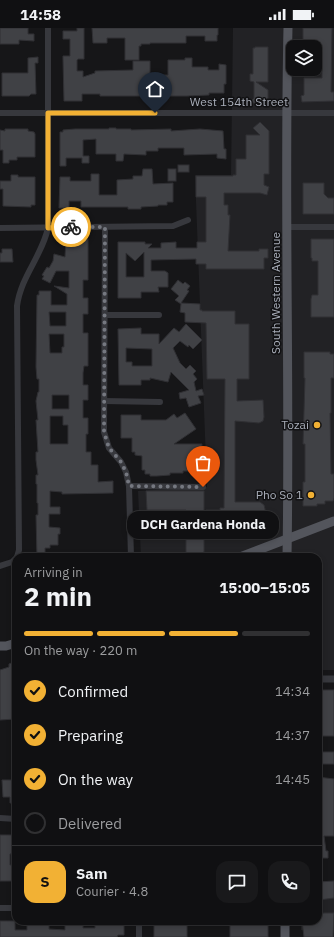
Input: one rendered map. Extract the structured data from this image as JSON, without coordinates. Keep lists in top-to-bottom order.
{
  "streets": {
    "main road": ["South Western Avenue"],
    "street": ["West 154th Street"]
  },
  "crossings": [
    ["West 154th Street", "South Western Avenue"]
  ],
  "places": ["Tozai", "DCH Gardena Honda", "Pho So 1"],
  "page": {
    "status": "14:58",
    "bubble": "DCH Gardena Honda",
    "heading": ["2 min", "Arriving in", "15:00–15:05"],
    "panel": ["Sam", "Courier · 4.8"],
    "bar": "On the way · 220 m",
    "list": [
      ["Confirmed", "14:34"],
      ["Preparing", "14:37"],
      ["On the way", "14:45"],
      "Delivered"
    ],
    "round": "S"
  }
}
